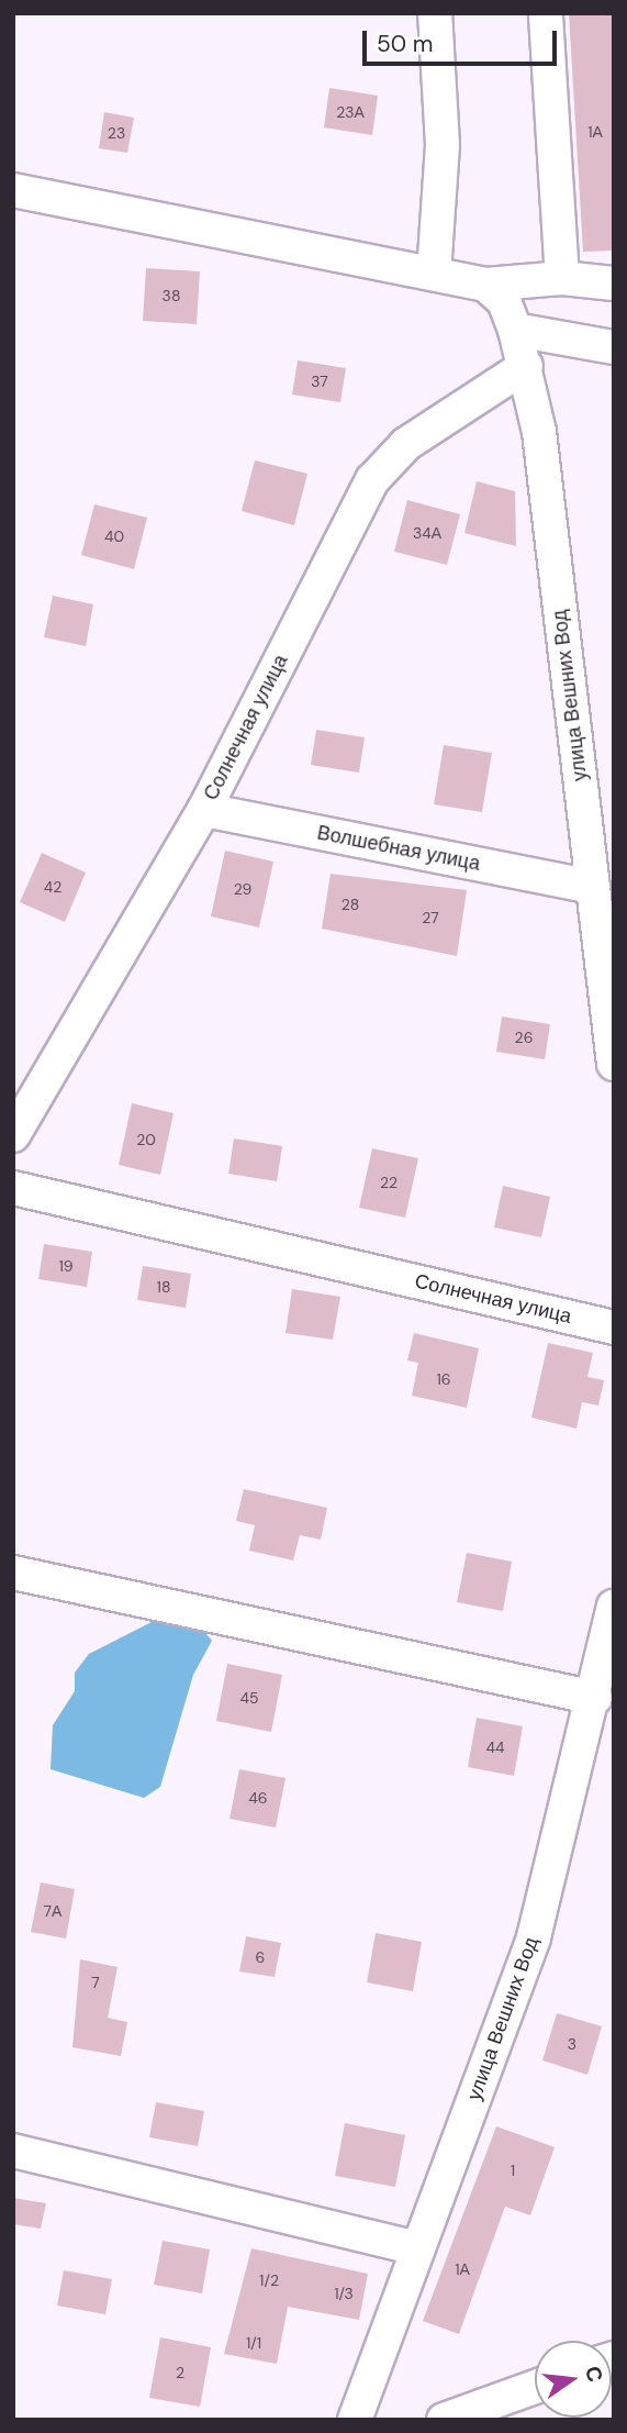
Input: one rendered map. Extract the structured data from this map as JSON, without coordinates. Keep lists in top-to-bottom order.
{
  "streets": {
    "street": ["улица Вешних Вод", "Солнечная улица", "Волшебная улица"]
  },
  "crossings": [
    ["улица Вешних Вод", "Солнечная улица"],
    ["улица Вешних Вод", "Волшебная улица"],
    ["Солнечная улица", "Волшебная улица"]
  ],
  "house_numbers": [
    "23А",
    "1А",
    "23",
    "38",
    "37",
    "34А",
    "40",
    "42",
    "29",
    "28",
    "27",
    "26",
    "20",
    "22",
    "19",
    "18",
    "16",
    "45",
    "44",
    "46",
    "7А",
    "6",
    "7",
    "3",
    "1",
    "1А",
    "1/2",
    "1/3",
    "1/1",
    "2"
  ],
  "scale_bar": "50 m",
  "north": "right"
}
